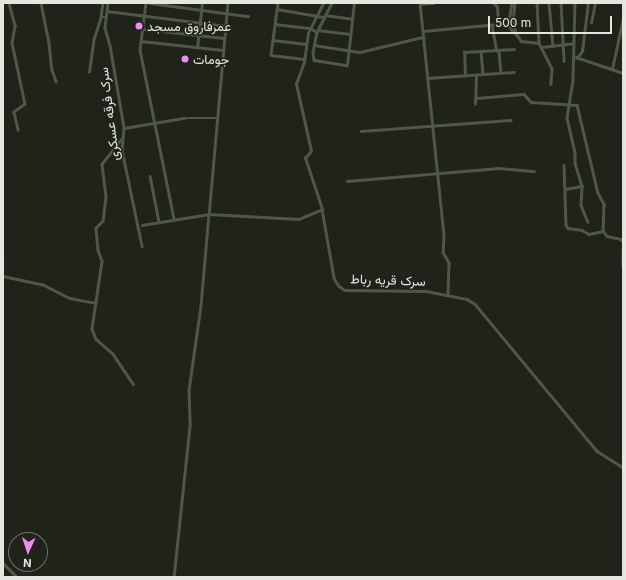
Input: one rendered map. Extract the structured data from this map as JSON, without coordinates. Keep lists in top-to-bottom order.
{
  "streets": {
    "street": ["سرک فرقه عسکری", "سرک قریه رباط"]
  },
  "places": ["عمرفاروق مسجد", "جومات"],
  "scale_bar": "500 m",
  "north": "bottom"
}
